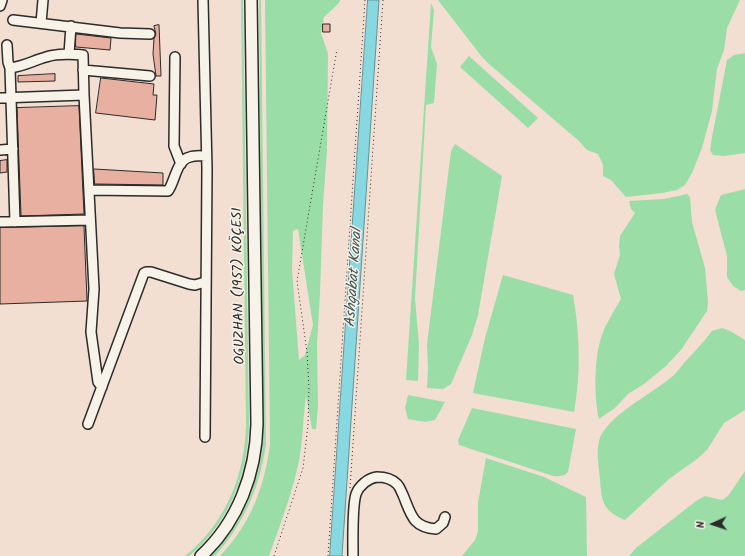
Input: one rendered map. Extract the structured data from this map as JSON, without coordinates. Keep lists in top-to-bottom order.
{
  "streets": {
    "main road": ["OGUZHAN (1957) KÖÇESI"]
  },
  "water": ["Ashgabat Kanal"],
  "north": "left"
}
